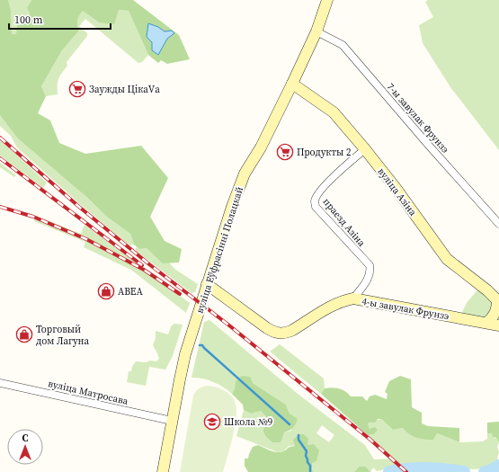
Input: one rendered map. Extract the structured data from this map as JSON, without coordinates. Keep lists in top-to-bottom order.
{
  "streets": {
    "street": [
      "7-ы завулак Фрунзэ",
      "вуліца Азіна",
      "праезд Азіна",
      "вуліца Еўфрасінні Полацкай",
      "4-ы завулак Фрунзэ",
      "вуліца Матросава"
    ]
  },
  "crossings": [
    ["7-ы завулак Фрунзэ", "вуліца Еўфрасінні Полацкай"],
    ["вуліца Азіна", "праезд Азіна"],
    ["вуліца Азіна", "вуліца Еўфрасінні Полацкай"],
    ["праезд Азіна", "4-ы завулак Фрунзэ"],
    ["вуліца Еўфрасінні Полацкай", "4-ы завулак Фрунзэ"],
    ["вуліца Еўфрасінні Полацкай", "вуліца Матросава"]
  ],
  "places": {
    "supermarket": ["Заужды ЦікаVа", "Продукты 2"],
    "shop": ["АВЕА", "Торговый дом Лагуна"],
    "school or university": ["Школа №9"]
  },
  "scale_bar": "100 m",
  "north": "top"
}
